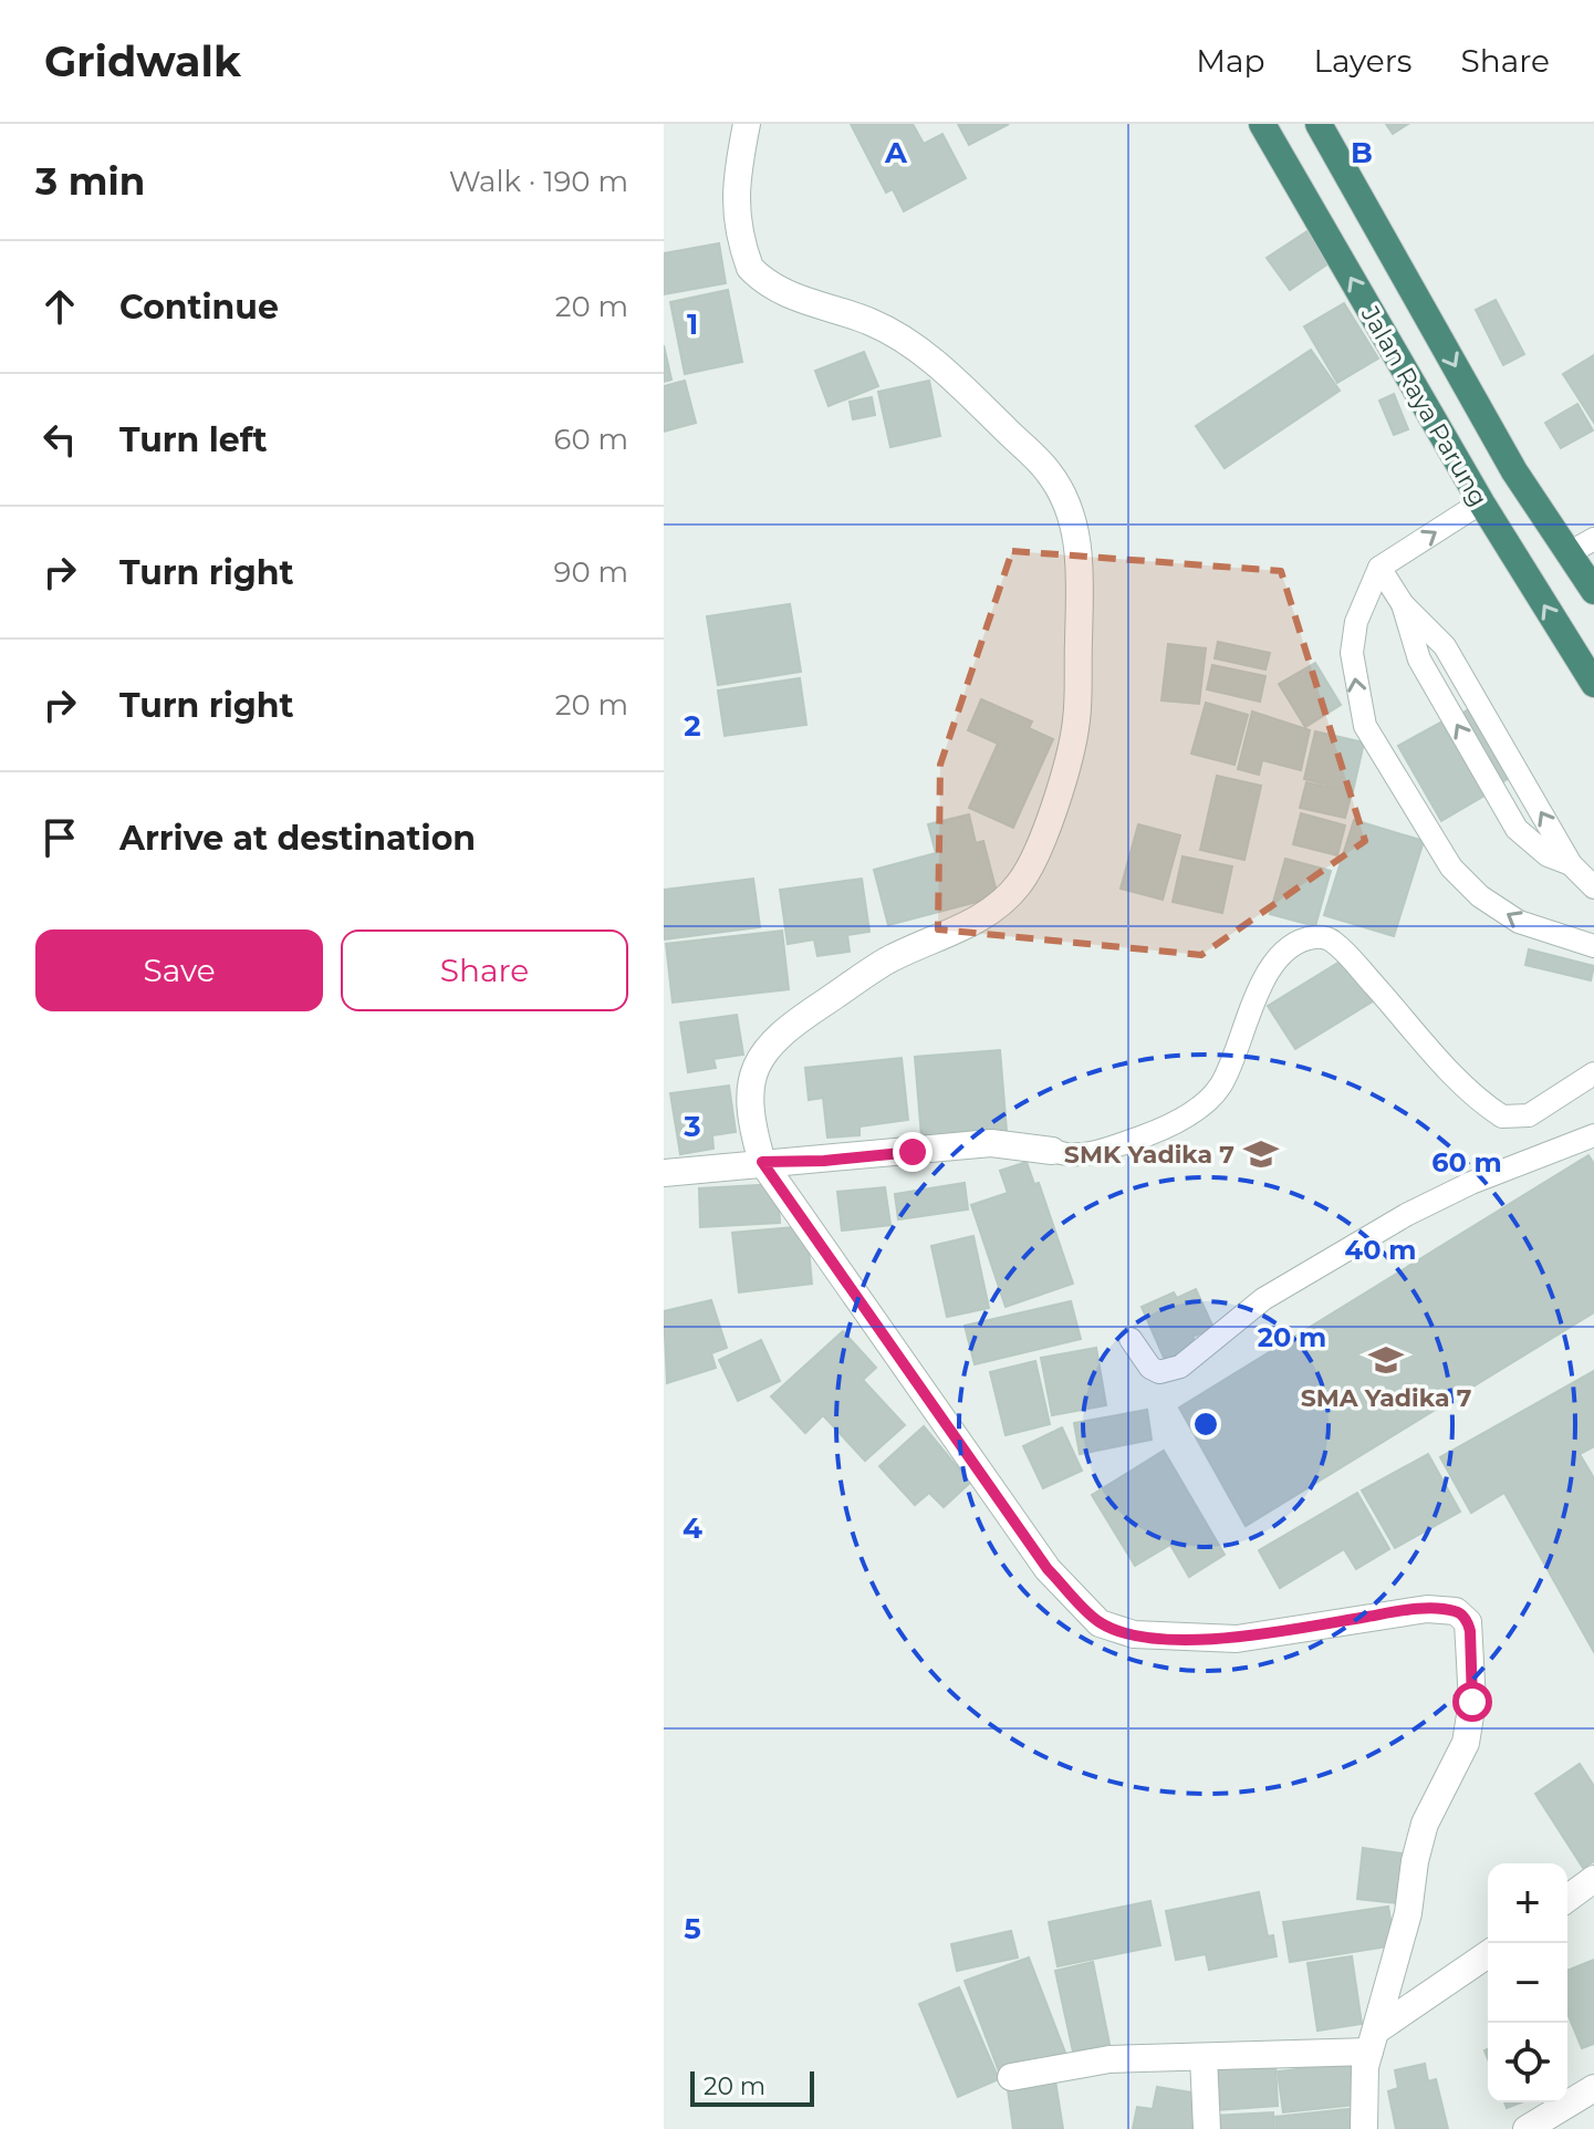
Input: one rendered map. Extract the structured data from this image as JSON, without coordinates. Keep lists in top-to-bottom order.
{
  "streets": {
    "highway": ["Jalan Raya Parung"]
  },
  "places": {
    "school or university": ["SMK Yadika 7", "SMA Yadika 7"]
  },
  "scale_bar": "20 m",
  "page": {
    "header": "Gridwalk",
    "nav": ["Map", "Layers", "Share"],
    "heading": ["3 min", "Walk · 190 m"],
    "list": [
      ["Continue", "20 m"],
      ["Turn left", "60 m"],
      ["Turn right", "90 m"],
      ["Turn right", "20 m"],
      "Arrive at destination"
    ],
    "buttons": ["Save", "Share"],
    "map_buttons": ["+", "−"],
    "scale": "20 m"
  },
  "grid": {
    "columns": ["A", "B"],
    "rows": [
      "1",
      "2",
      "3",
      "4",
      "5"
    ]
  },
  "rings": ["60 m", "40 m", "20 m"]
}
